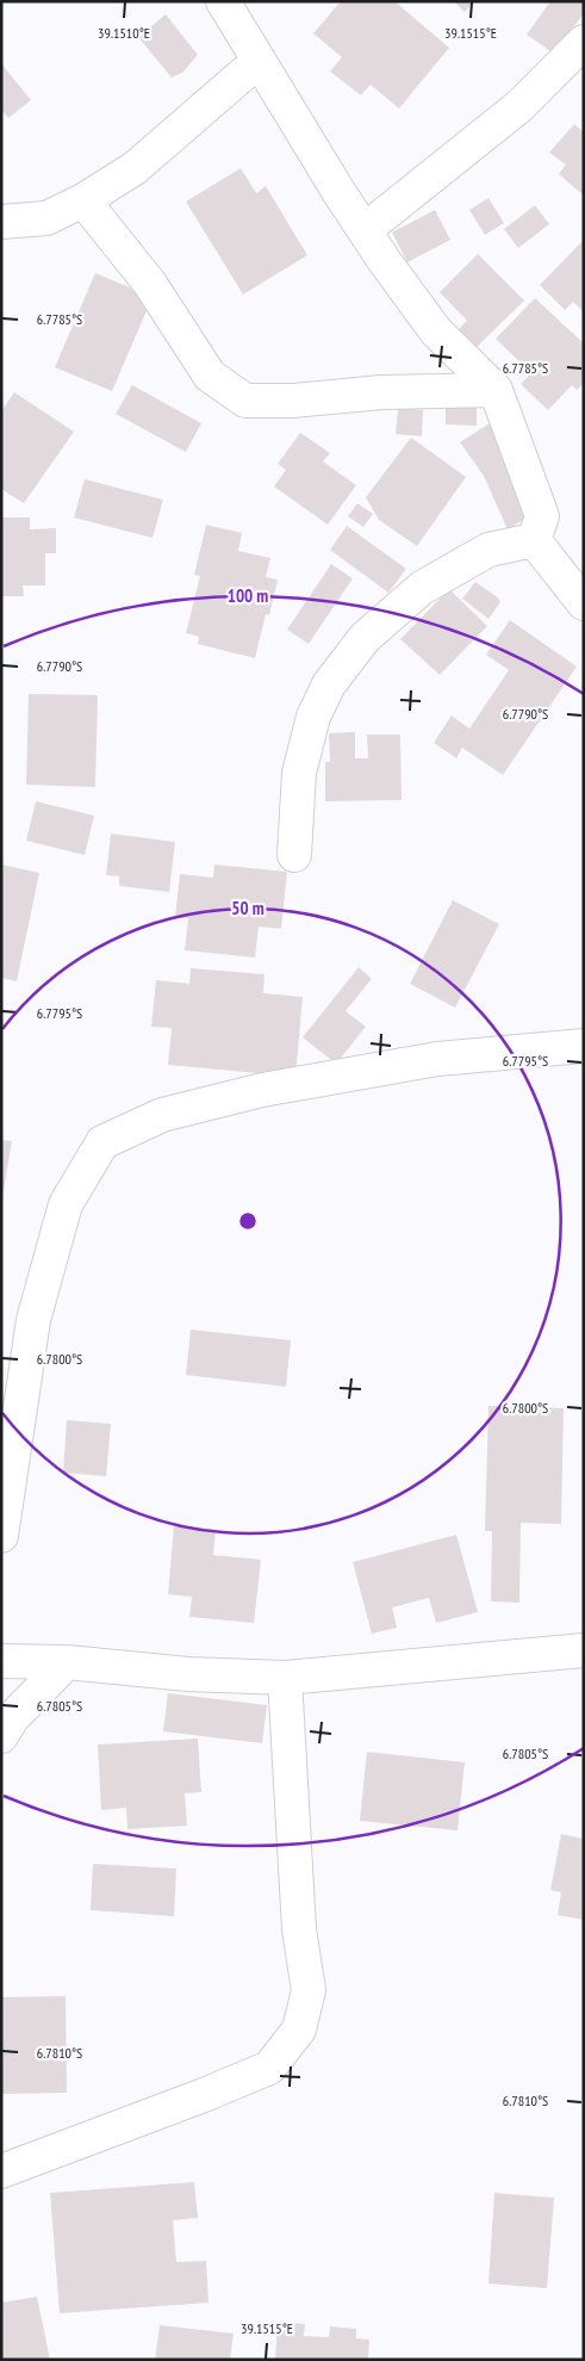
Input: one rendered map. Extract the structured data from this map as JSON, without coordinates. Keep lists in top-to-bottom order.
{
  "coordinates": [
    "39.1510°E",
    "39.1515°E",
    "6.7785°S",
    "6.7790°S",
    "6.7795°S",
    "6.7800°S",
    "6.7805°S",
    "6.7810°S"
  ],
  "rings": ["100 m", "50 m"]
}
